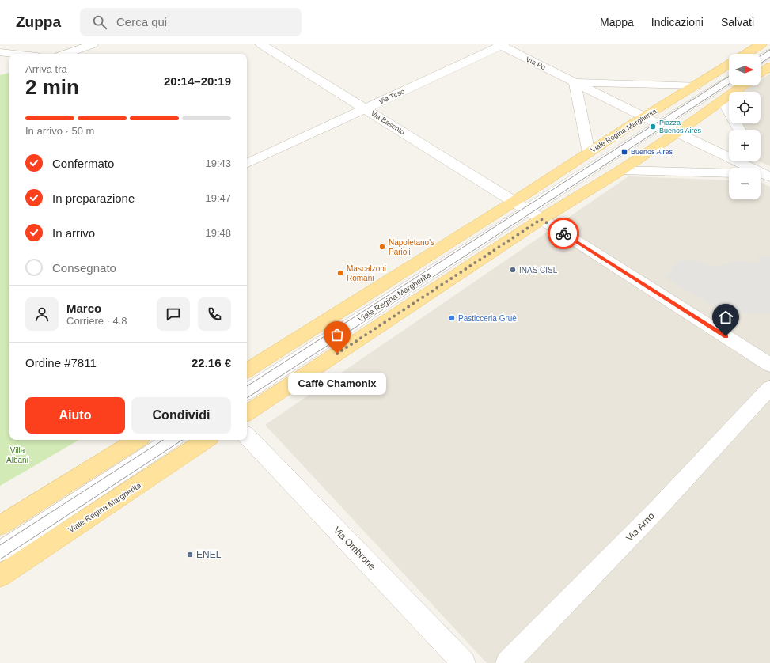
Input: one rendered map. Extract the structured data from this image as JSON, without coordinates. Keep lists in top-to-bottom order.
{
  "streets": {
    "main road": ["Viale Regina Margherita"],
    "street": [
      "Via Po",
      "Via Tirso",
      "Via Basento",
      "Via Arno",
      "Via Ombrone"
    ]
  },
  "crossings": [
    ["Via Po", "Via Tirso"],
    ["Via Tirso", "Via Basento"],
    ["Via Basento", "Viale Regina Margherita"]
  ],
  "parks": ["Villa Albani"],
  "places": {
    "other": [
      "Piazza Buenos Aires",
      "Napoletano's Parioli",
      "INAS CISL",
      "Mascalzoni Romani",
      "Pasticceria Gruè",
      "Caffè Chamonix",
      "ENEL"
    ],
    "transit": ["Buenos Aires"]
  },
  "north": "right",
  "page": {
    "header": "Zuppa",
    "search": "Cerca qui",
    "nav": ["Mappa", "Indicazioni", "Salvati"],
    "map_buttons": ["+", "−"],
    "heading": ["2 min", "Arriva tra", "20:14–20:19"],
    "panel": [
      "Marco",
      "Corriere · 4.8",
      "Ordine #7811",
      "22.16 €"
    ],
    "bar": "In arrivo · 50 m",
    "list": [
      ["Confermato", "19:43"],
      ["In preparazione", "19:47"],
      ["In arrivo", "19:48"],
      "Consegnato"
    ],
    "bubble": "Caffè Chamonix",
    "buttons": ["Aiuto", "Condividi"]
  }
}
